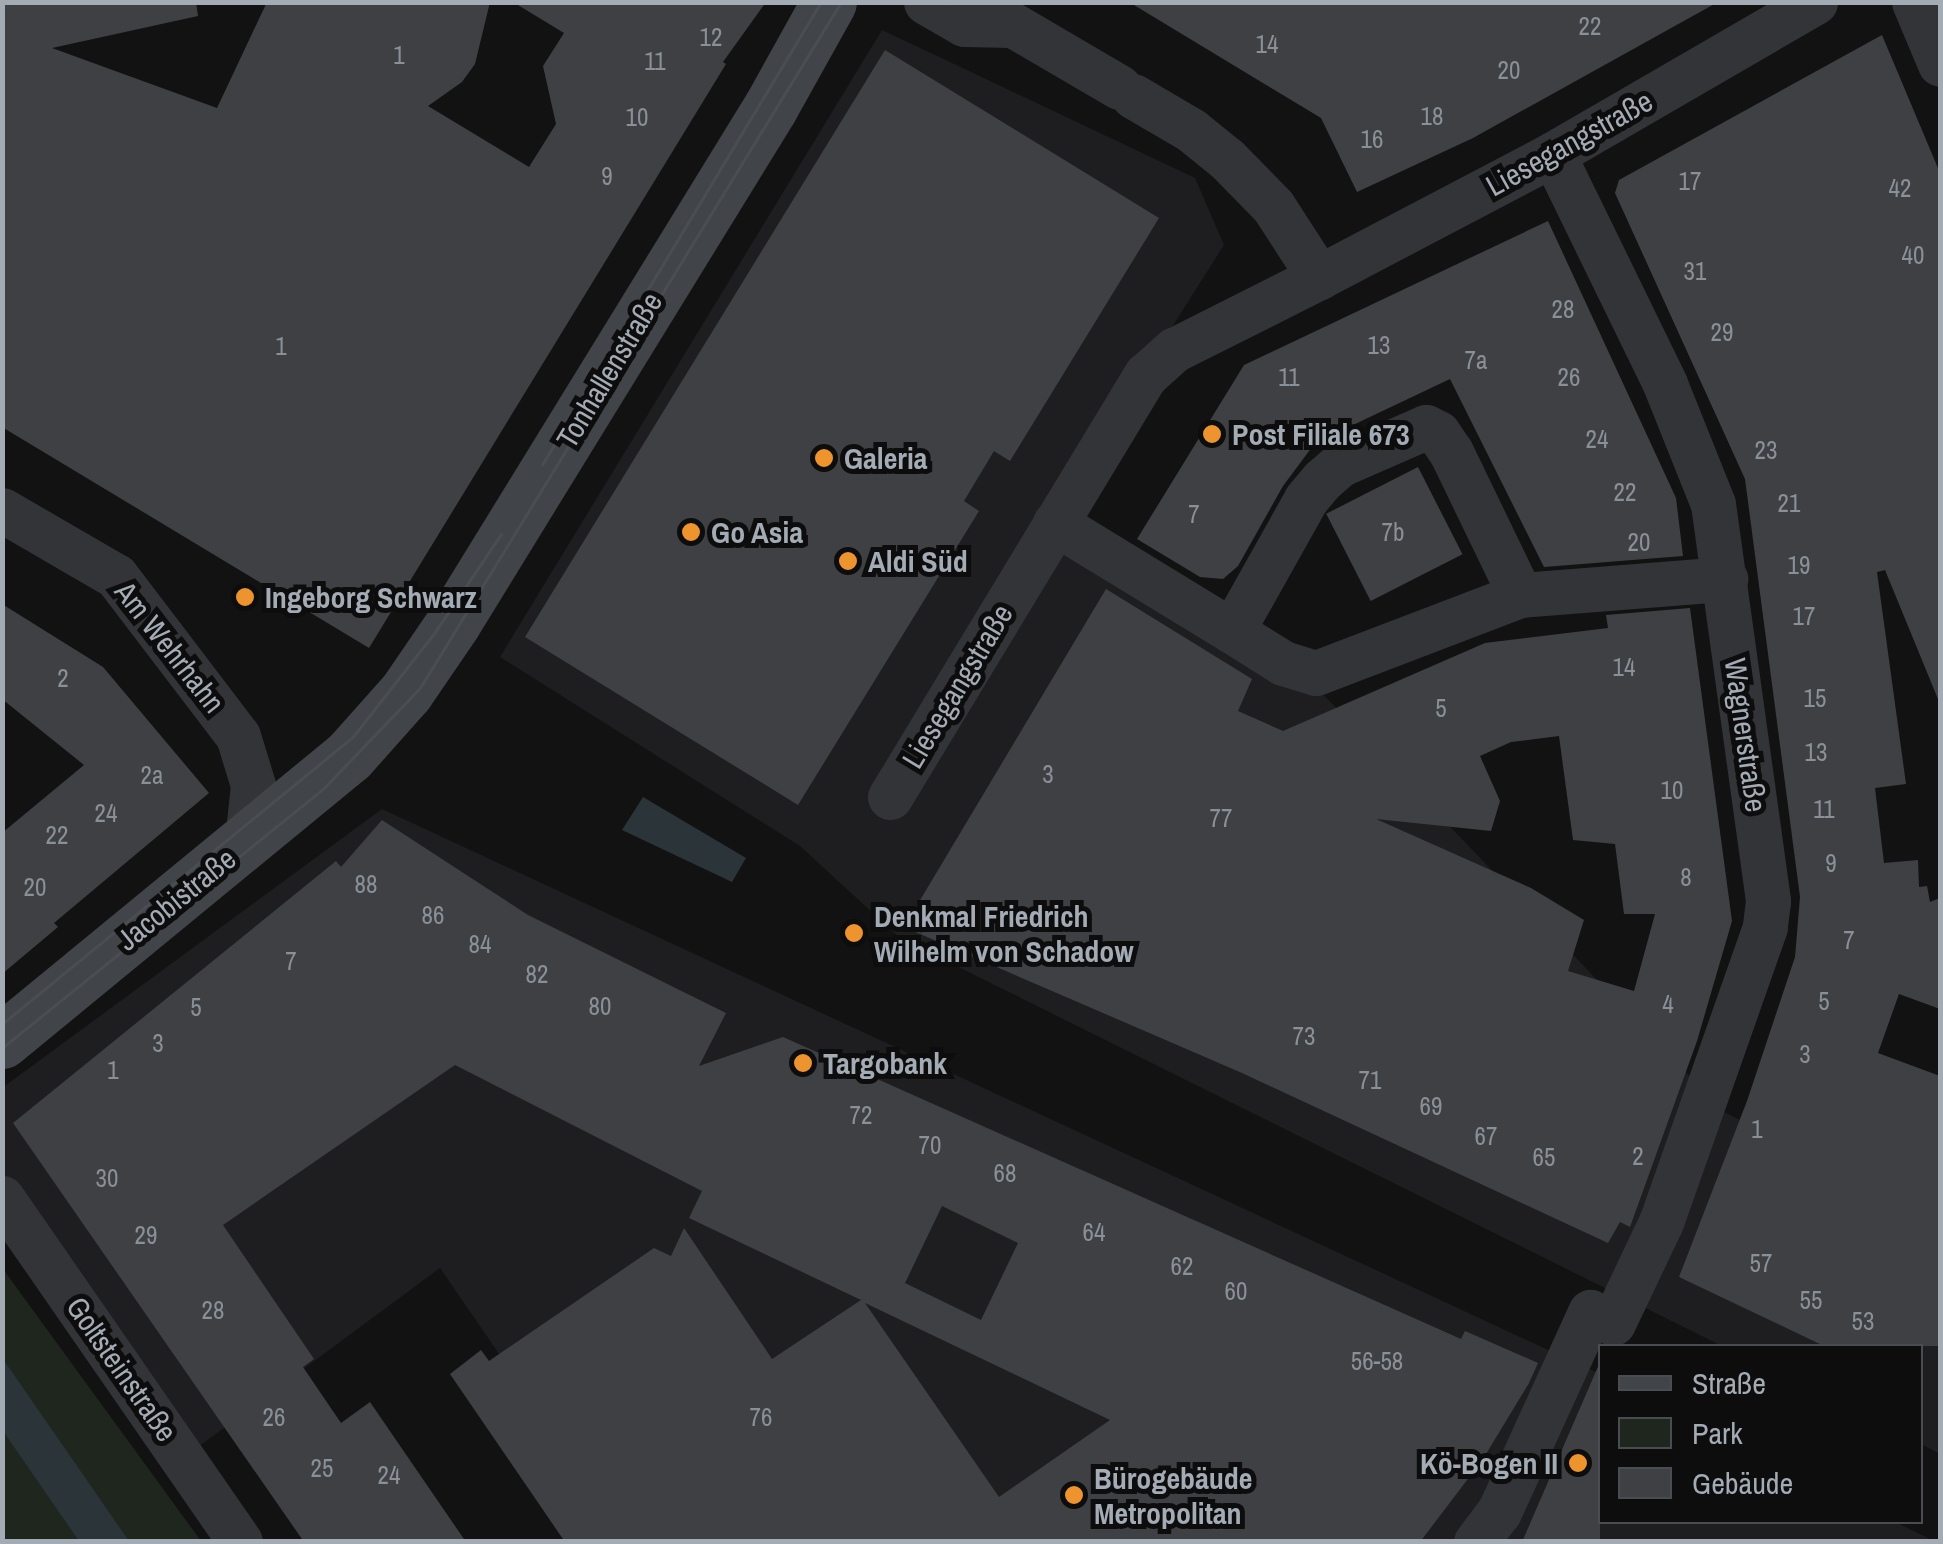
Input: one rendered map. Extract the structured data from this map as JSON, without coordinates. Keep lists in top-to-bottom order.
{
  "streets": {
    "main road": ["Tonhallenstraße", "Jacobistraße"],
    "street": [
      "Liesegangstraße",
      "Am Wehrhahn",
      "Wagnerstraße",
      "Goltsteinstraße"
    ]
  },
  "crossings": [
    ["Liesegangstraße", "Wagnerstraße"],
    ["Tonhallenstraße", "Jacobistraße"],
    ["Am Wehrhahn", "Jacobistraße"]
  ],
  "places": [
    "Post Filiale 673",
    "Galeria",
    "Go Asia",
    "Aldi Süd",
    "Ingeborg Schwarz",
    "Denkmal Friedrich Wilhelm von Schadow",
    "Targobank",
    "Kö-Bogen II",
    "Bürogebäude Metropolitan"
  ],
  "house_numbers": [
    "22",
    "12",
    "14",
    "1",
    "11",
    "20",
    "18",
    "10",
    "16",
    "9",
    "17",
    "42",
    "40",
    "31",
    "28",
    "29",
    "13",
    "1",
    "7a",
    "11",
    "26",
    "24",
    "23",
    "22",
    "21",
    "7",
    "7b",
    "20",
    "19",
    "17",
    "14",
    "2",
    "15",
    "5",
    "13",
    "3",
    "2a",
    "10",
    "11",
    "24",
    "77",
    "22",
    "9",
    "8",
    "88",
    "20",
    "86",
    "7",
    "84",
    "7",
    "82",
    "5",
    "4",
    "80",
    "5",
    "73",
    "3",
    "3",
    "1",
    "71",
    "69",
    "72",
    "1",
    "67",
    "70",
    "2",
    "65",
    "68",
    "30",
    "64",
    "29",
    "57",
    "62",
    "60",
    "55",
    "28",
    "53",
    "56-58",
    "26",
    "76",
    "25",
    "24"
  ],
  "legend": ["Straße", "Park", "Gebäude"]
}
